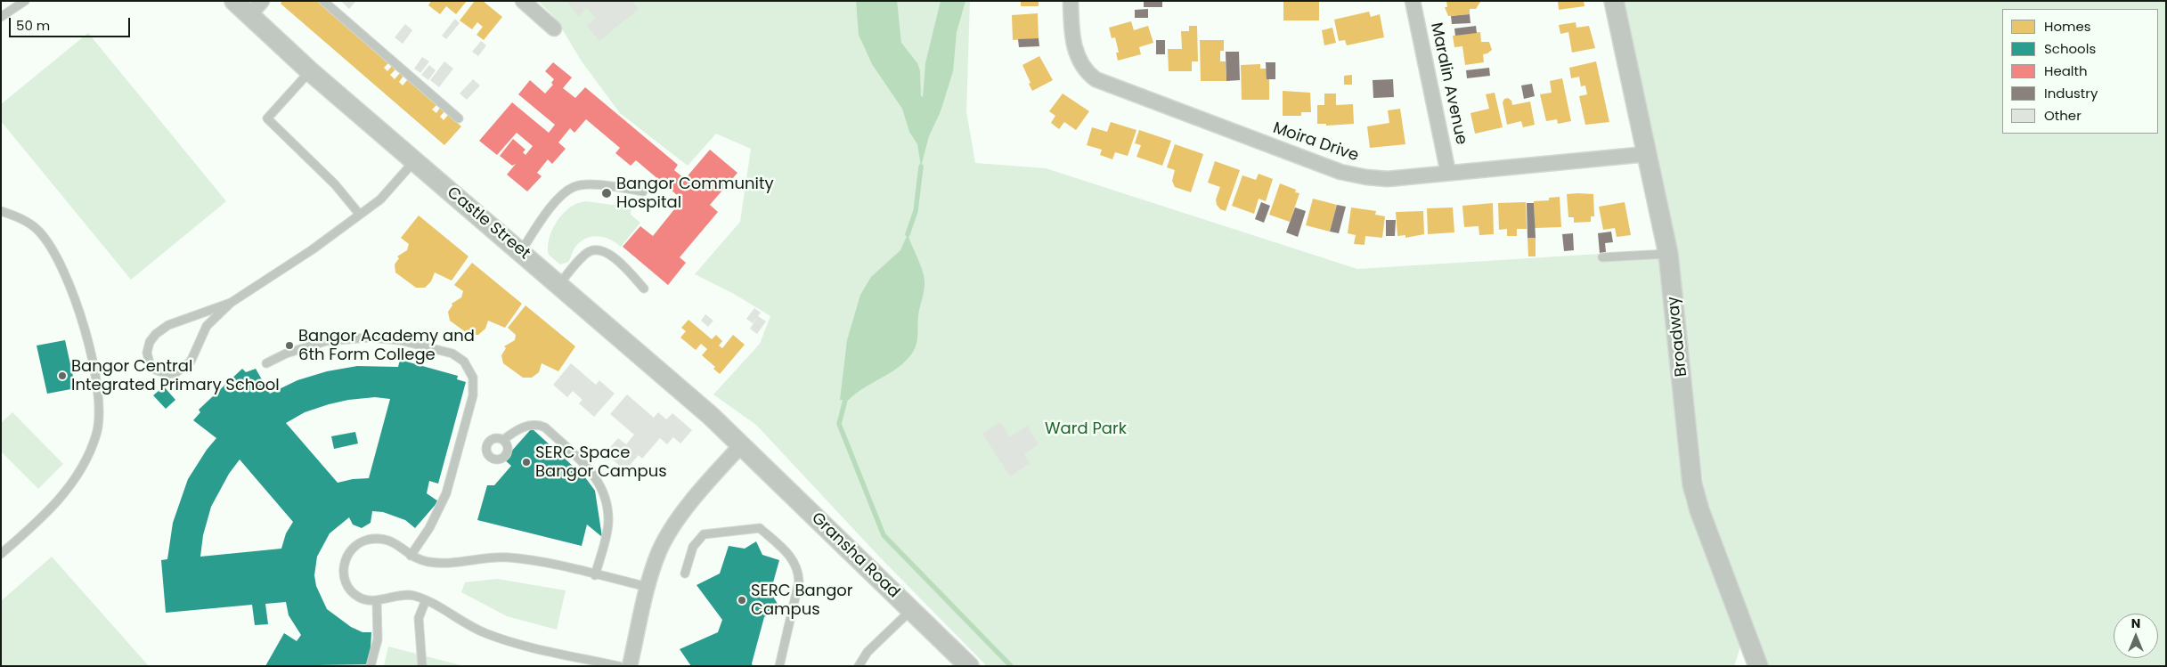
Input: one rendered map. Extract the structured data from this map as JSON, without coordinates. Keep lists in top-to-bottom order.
{
  "streets": {
    "street": [
      "Maralin Avenue",
      "Moira Drive",
      "Castle Street",
      "Broadway",
      "Gransha Road"
    ]
  },
  "crossings": [
    ["Maralin Avenue", "Moira Drive"],
    ["Moira Drive", "Broadway"],
    ["Castle Street", "Gransha Road"]
  ],
  "parks": ["Ward Park"],
  "places": [
    "Bangor Community Hospital",
    "Bangor Academy and 6th Form College",
    "Bangor Central Integrated Primary School",
    "SERC Space Bangor Campus",
    "SERC Bangor Campus"
  ],
  "legend": [
    "Homes",
    "Schools",
    "Health",
    "Industry",
    "Other"
  ],
  "scale_bar": "50 m",
  "north": "top"
}
